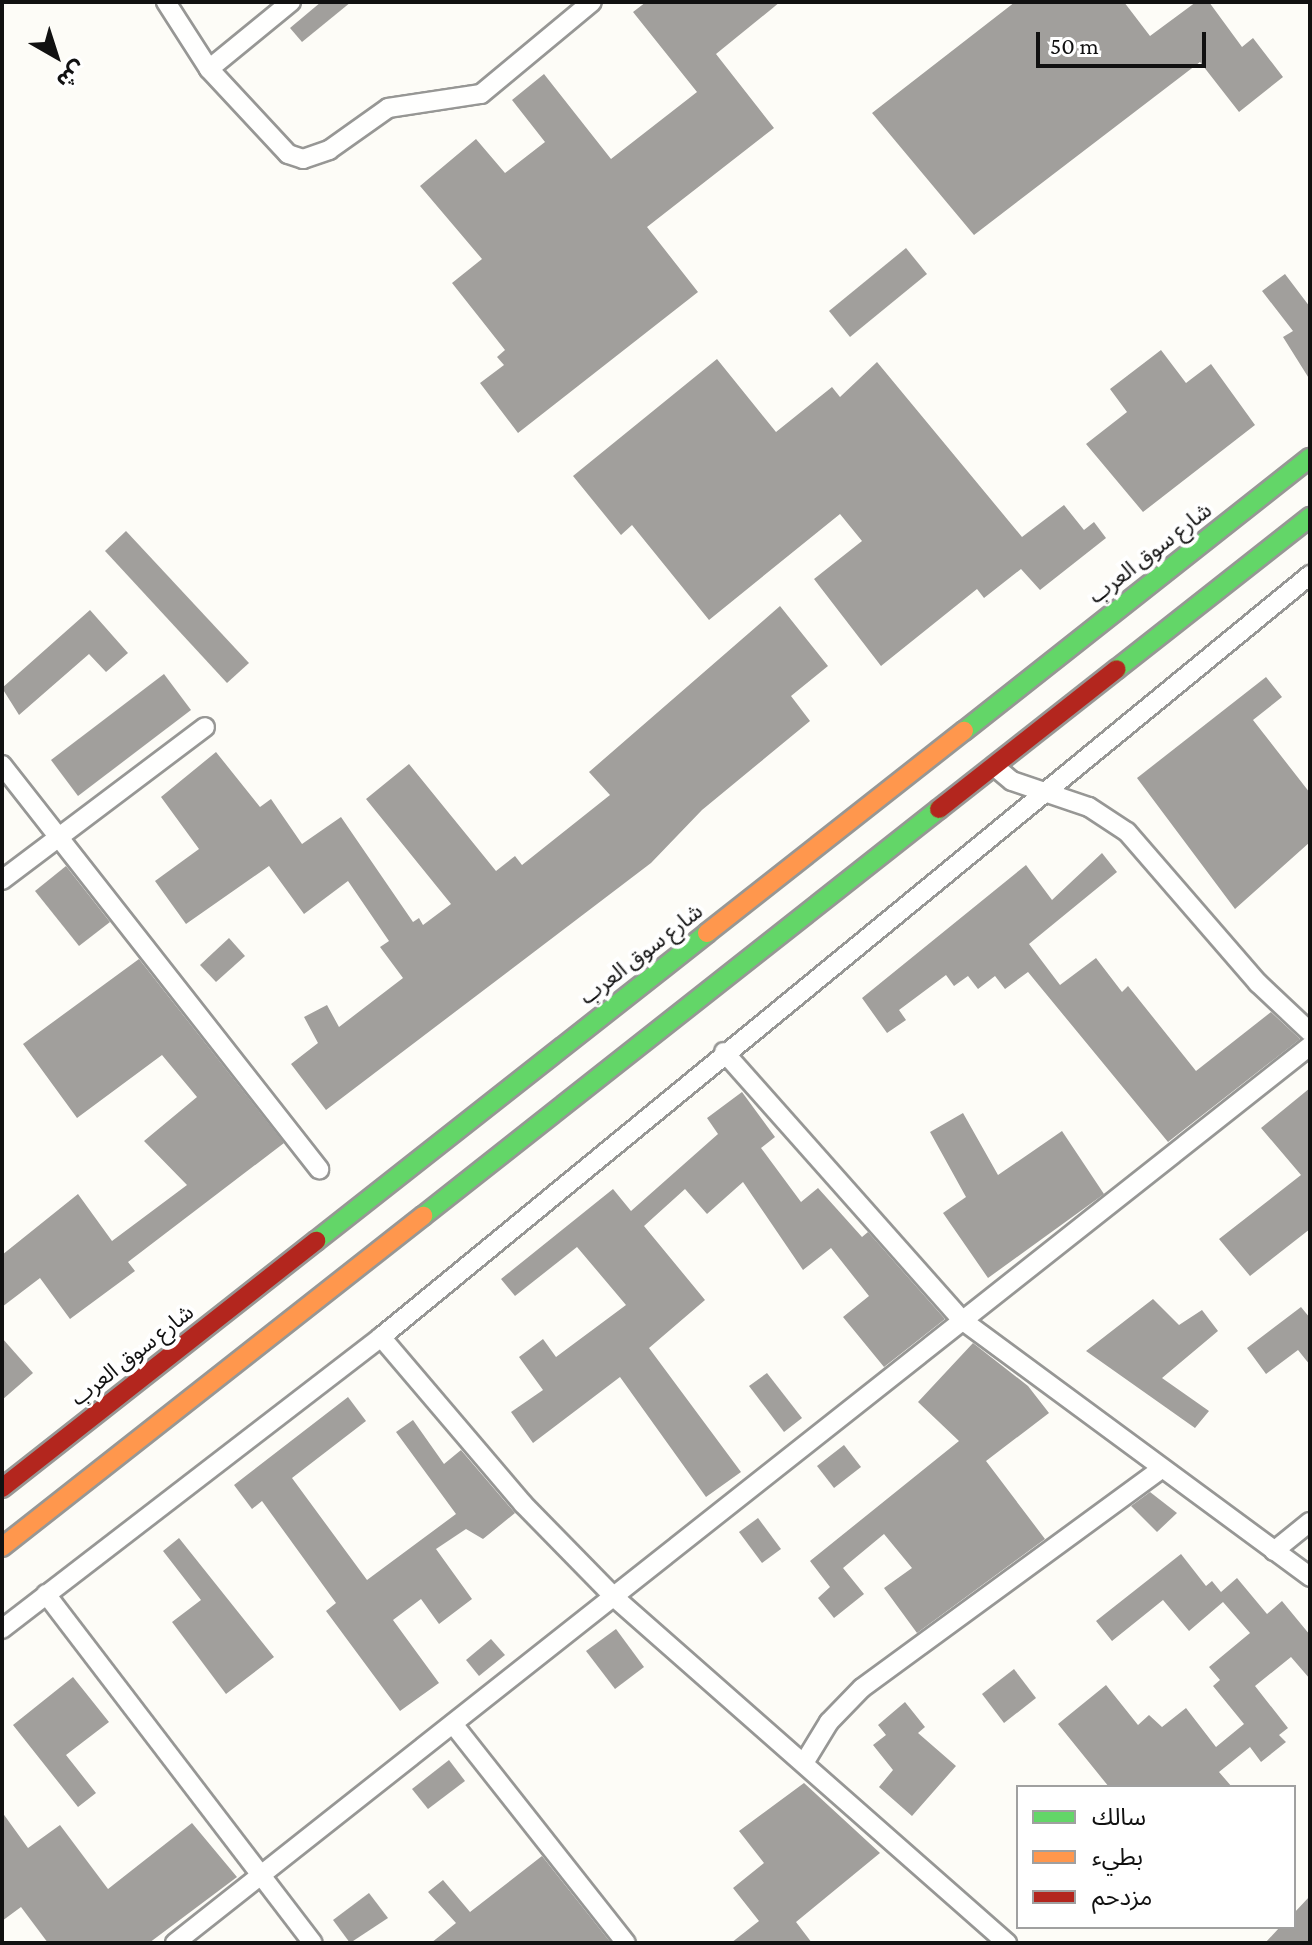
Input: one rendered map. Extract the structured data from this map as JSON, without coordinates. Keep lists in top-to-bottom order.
{
  "streets": {
    "main road": ["شارع سوق العرب"]
  },
  "legend": ["سالك", "بطيء", "مزدحم"],
  "scale_bar": "50 m",
  "north": "bottom right"
}
